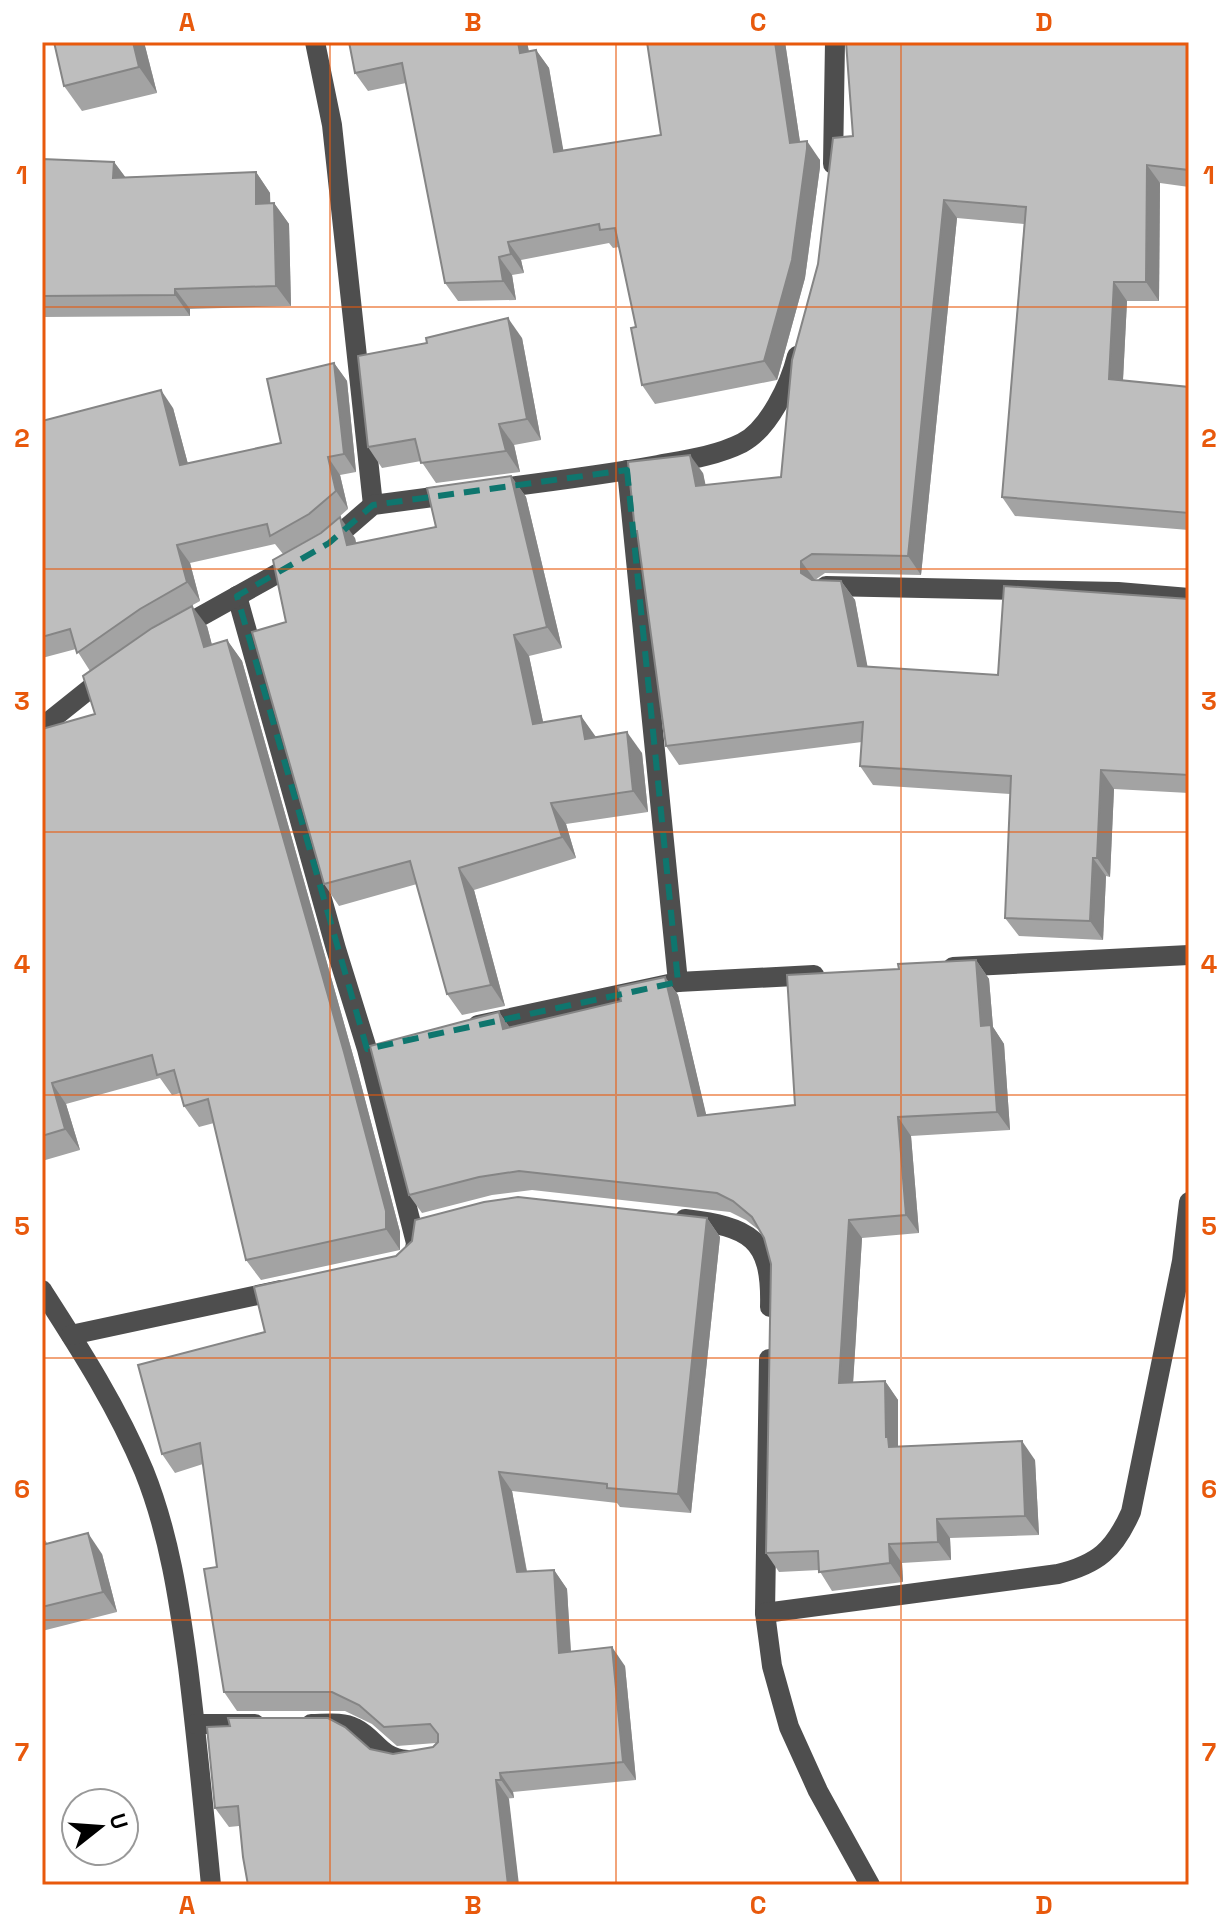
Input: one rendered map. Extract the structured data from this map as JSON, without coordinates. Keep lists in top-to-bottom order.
{
  "north": "right",
  "grid": {
    "columns": [
      "A",
      "B",
      "C",
      "D"
    ],
    "rows": [
      "1",
      "2",
      "3",
      "4",
      "5",
      "6",
      "7"
    ]
  }
}
